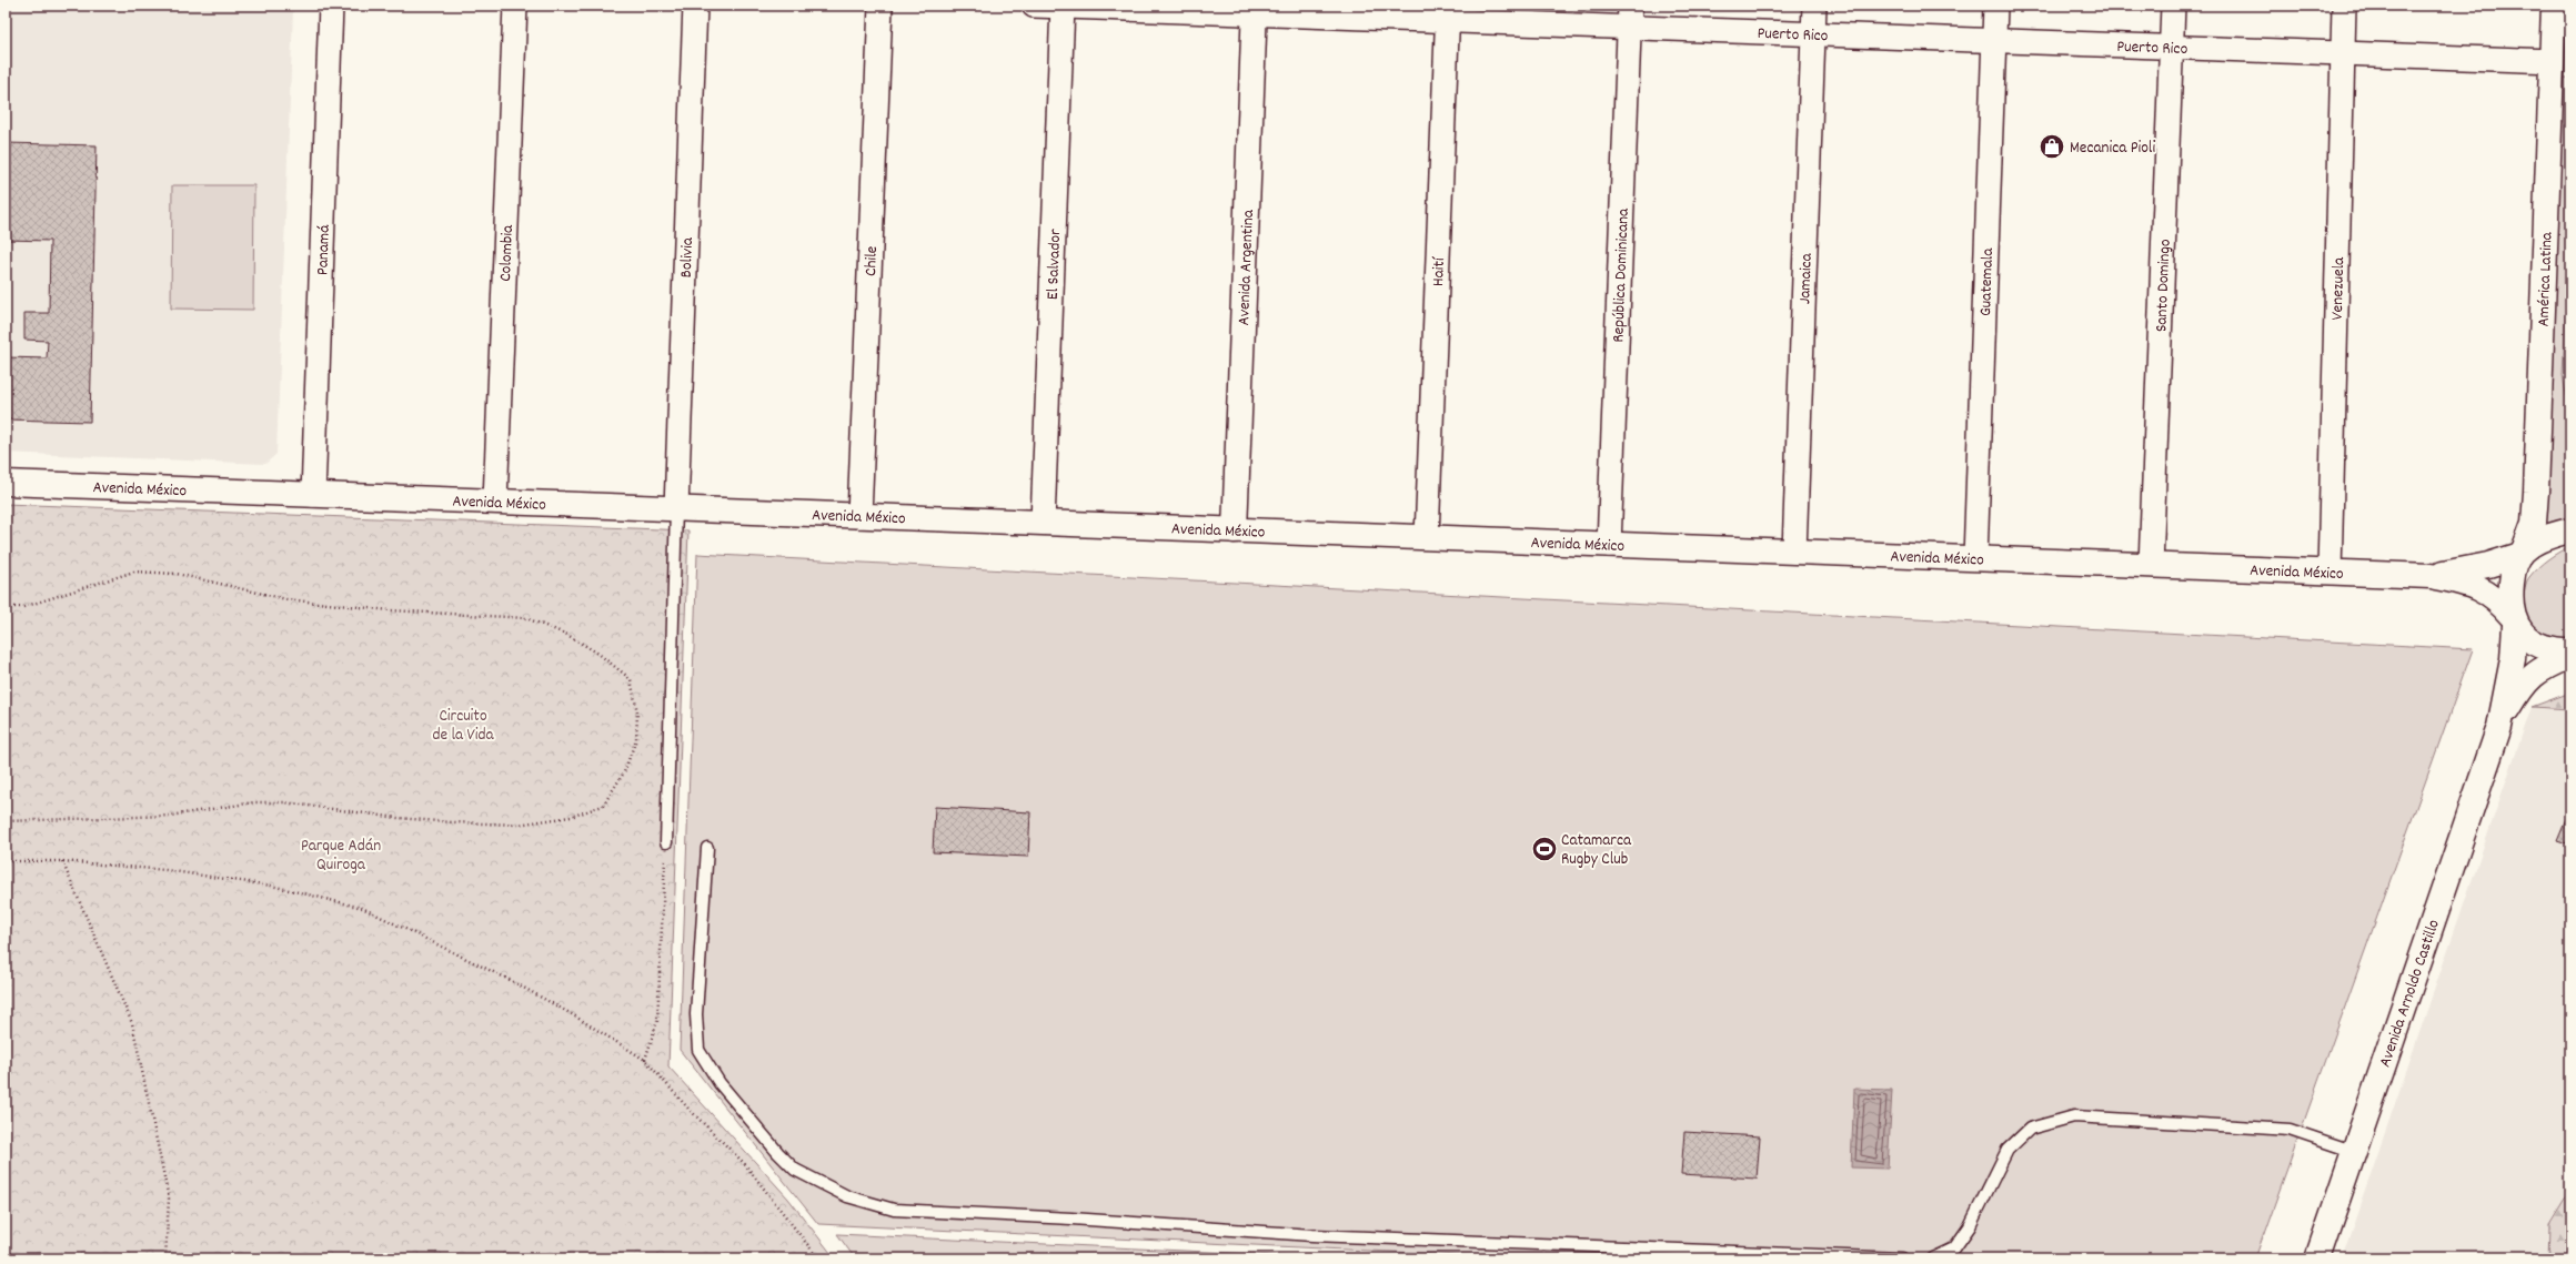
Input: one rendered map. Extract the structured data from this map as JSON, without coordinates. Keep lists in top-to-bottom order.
{
  "streets": {
    "main road": [
      "Avenida Argentina",
      "América Latina",
      "Avenida México",
      "Avenida Arnoldo Castillo"
    ],
    "street": [
      "Puerto Rico",
      "Panamá",
      "Colombia",
      "Bolivia",
      "Chile",
      "El Salvador",
      "Haití",
      "República Dominicana",
      "Jamaica",
      "Guatemala",
      "Santo Domingo",
      "Venezuela"
    ]
  },
  "crossings": [
    ["Puerto Rico", "El Salvador"],
    ["Puerto Rico", "Avenida Argentina"],
    ["Puerto Rico", "Haití"],
    ["Puerto Rico", "República Dominicana"],
    ["Puerto Rico", "Jamaica"],
    ["Puerto Rico", "América Latina"],
    ["Puerto Rico", "Guatemala"],
    ["Puerto Rico", "Santo Domingo"],
    ["Puerto Rico", "Venezuela"],
    ["Panamá", "Avenida México"],
    ["Colombia", "Avenida México"],
    ["Bolivia", "Avenida México"],
    ["Chile", "Avenida México"],
    ["El Salvador", "Avenida México"],
    ["Avenida Argentina", "Avenida México"],
    ["Haití", "Avenida México"],
    ["República Dominicana", "Avenida México"],
    ["Jamaica", "Avenida México"],
    ["América Latina", "Avenida México"],
    ["América Latina", "Avenida Arnoldo Castillo"],
    ["Guatemala", "Avenida México"],
    ["Santo Domingo", "Avenida México"],
    ["Venezuela", "Avenida México"],
    ["Avenida México", "Avenida Arnoldo Castillo"]
  ],
  "parks": ["Circuito de la Vida", "Parque Adán Quiroga"],
  "places": {
    "shop": ["Mecanica Pioli"],
    "sports": ["Catamarca Rugby Club"]
  }
}
